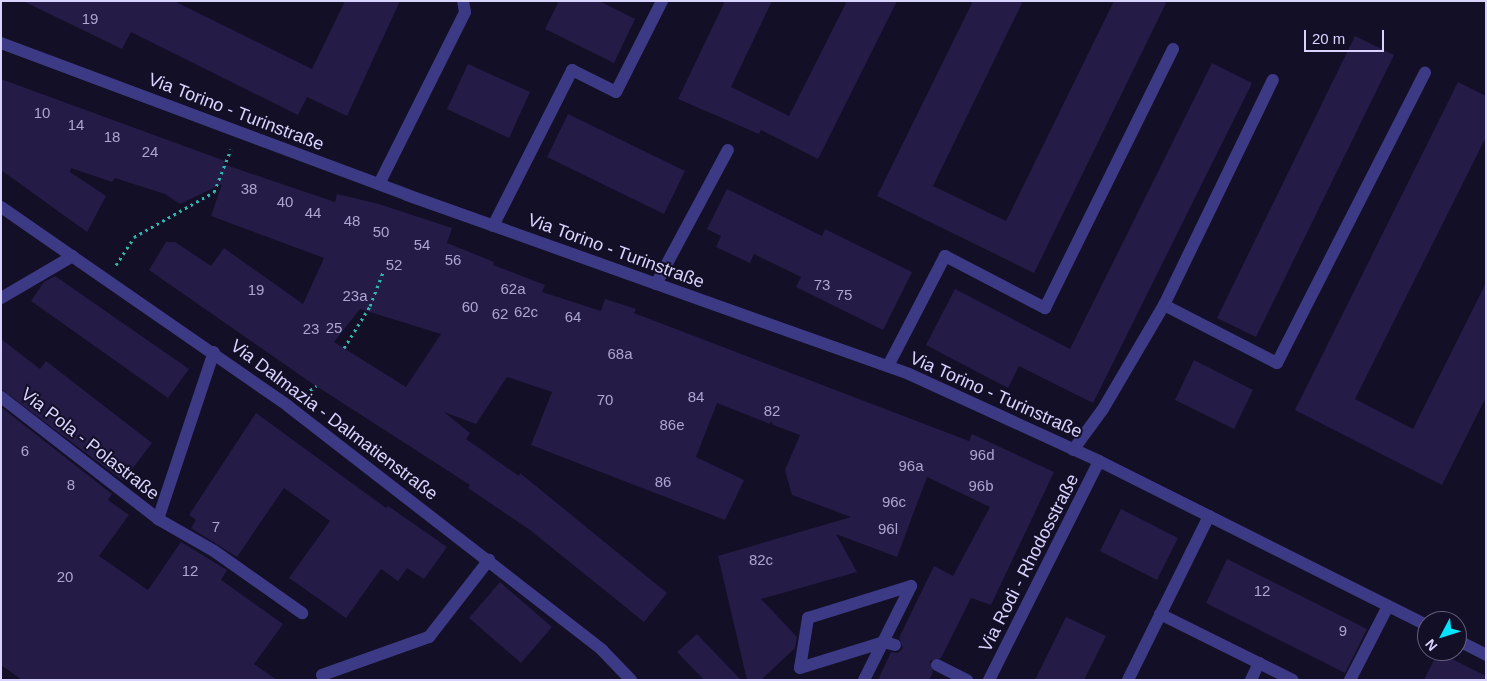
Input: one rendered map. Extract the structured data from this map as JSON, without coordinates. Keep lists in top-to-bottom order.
{
  "streets": {
    "street": [
      "Via Torino - Turinstraße",
      "Via Dalmazia - Dalmatienstraße",
      "Via Pola - Polastraße",
      "Via Rodi - Rhodosstraße"
    ]
  },
  "crossings": [
    ["Via Torino - Turinstraße", "Via Rodi - Rhodosstraße"],
    ["Via Dalmazia - Dalmatienstraße", "Via Pola - Polastraße"]
  ],
  "house_numbers": [
    "19",
    "10",
    "14",
    "18",
    "24",
    "38",
    "40",
    "44",
    "48",
    "50",
    "54",
    "56",
    "52",
    "73",
    "62a",
    "19",
    "75",
    "23a",
    "60",
    "62c",
    "62",
    "64",
    "25",
    "23",
    "68a",
    "84",
    "70",
    "82",
    "86e",
    "6",
    "96d",
    "96a",
    "86",
    "8",
    "96b",
    "96c",
    "7",
    "96l",
    "82c",
    "12",
    "20",
    "12",
    "9"
  ],
  "scale_bar": "20 m",
  "north": "bottom left"
}
